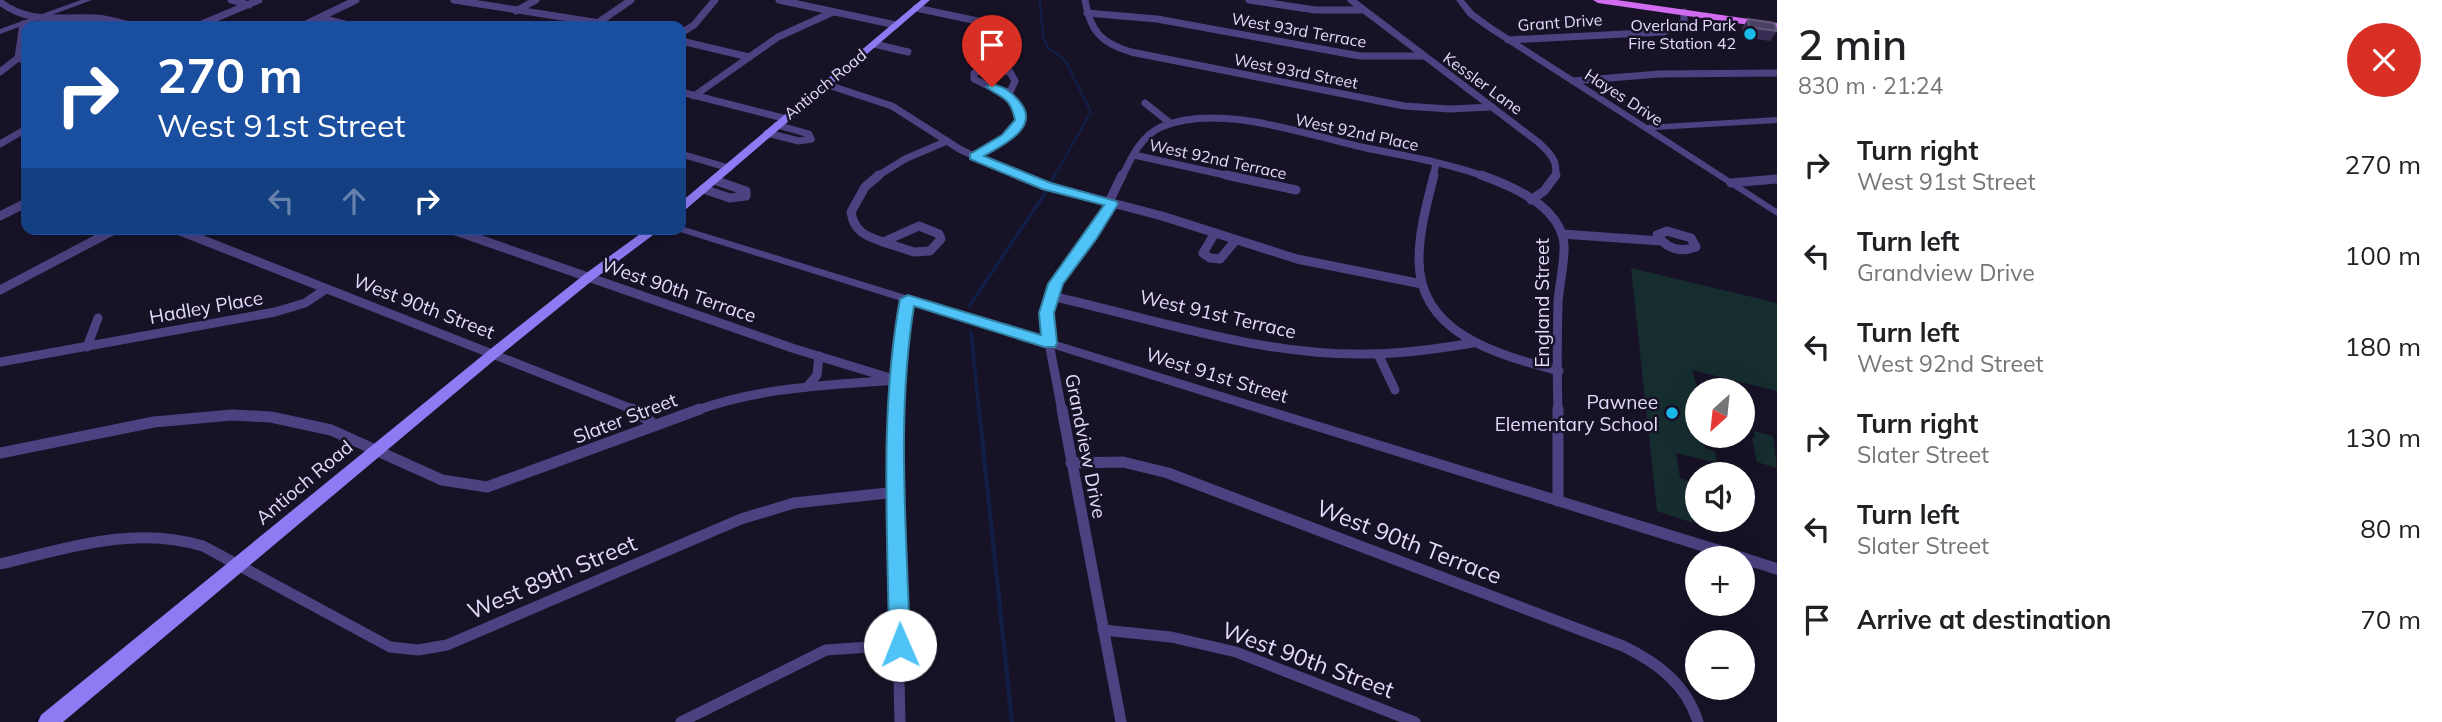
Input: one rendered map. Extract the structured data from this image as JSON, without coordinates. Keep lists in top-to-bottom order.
{
  "streets": {
    "main road": ["Antioch Road"],
    "street": [
      "Grant Drive",
      "West 93rd Terrace",
      "West 93rd Street",
      "Kessler Lane",
      "Hayes Drive",
      "West 92nd Place",
      "West 92nd Terrace",
      "West 90th Terrace",
      "England Street",
      "West 90th Street",
      "Hadley Place",
      "West 91st Terrace",
      "West 91st Street",
      "Slater Street",
      "Grandview Drive",
      "West 89th Street"
    ]
  },
  "crossings": [
    ["Grant Drive", "Hayes Drive"],
    ["West 93rd Terrace", "West 93rd Street"],
    ["West 93rd Terrace", "Kessler Lane"],
    ["West 93rd Street", "Kessler Lane"],
    ["Kessler Lane", "West 92nd Place"],
    ["Kessler Lane", "England Street"],
    ["Antioch Road", "West 90th Terrace"],
    ["Antioch Road", "West 90th Street"],
    ["Antioch Road", "Slater Street"],
    ["Antioch Road", "West 89th Street"],
    ["West 92nd Place", "England Street"],
    ["West 92nd Place", "Grandview Drive"],
    ["West 92nd Terrace", "Grandview Drive"],
    ["West 90th Terrace", "Slater Street"],
    ["West 90th Terrace", "Grandview Drive"],
    ["England Street", "West 91st Street"],
    ["West 90th Street", "Hadley Place"],
    ["West 90th Street", "Slater Street"],
    ["West 90th Street", "Grandview Drive"],
    ["West 91st Terrace", "Grandview Drive"],
    ["West 91st Street", "Grandview Drive"]
  ],
  "places": ["Overland Park Fire Station 42", "Pawnee Elementary School"],
  "north": "bottom left",
  "page": {
    "heading": ["2 min", "830 m · 21:24"],
    "turn": ["270 m", "West 91st Street"],
    "list": [
      {
        "name": "Turn right",
        "note": "West 91st Street",
        "value": "270 m"
      },
      {
        "name": "Turn left",
        "note": "Grandview Drive",
        "value": "100 m"
      },
      {
        "name": "Turn left",
        "note": "West 92nd Street",
        "value": "180 m"
      },
      {
        "name": "Turn right",
        "note": "Slater Street",
        "value": "130 m"
      },
      {
        "name": "Turn left",
        "note": "Slater Street",
        "value": "80 m"
      },
      {
        "name": "Arrive at destination",
        "value": "70 m"
      }
    ],
    "map_buttons": ["+", "−"]
  }
}
